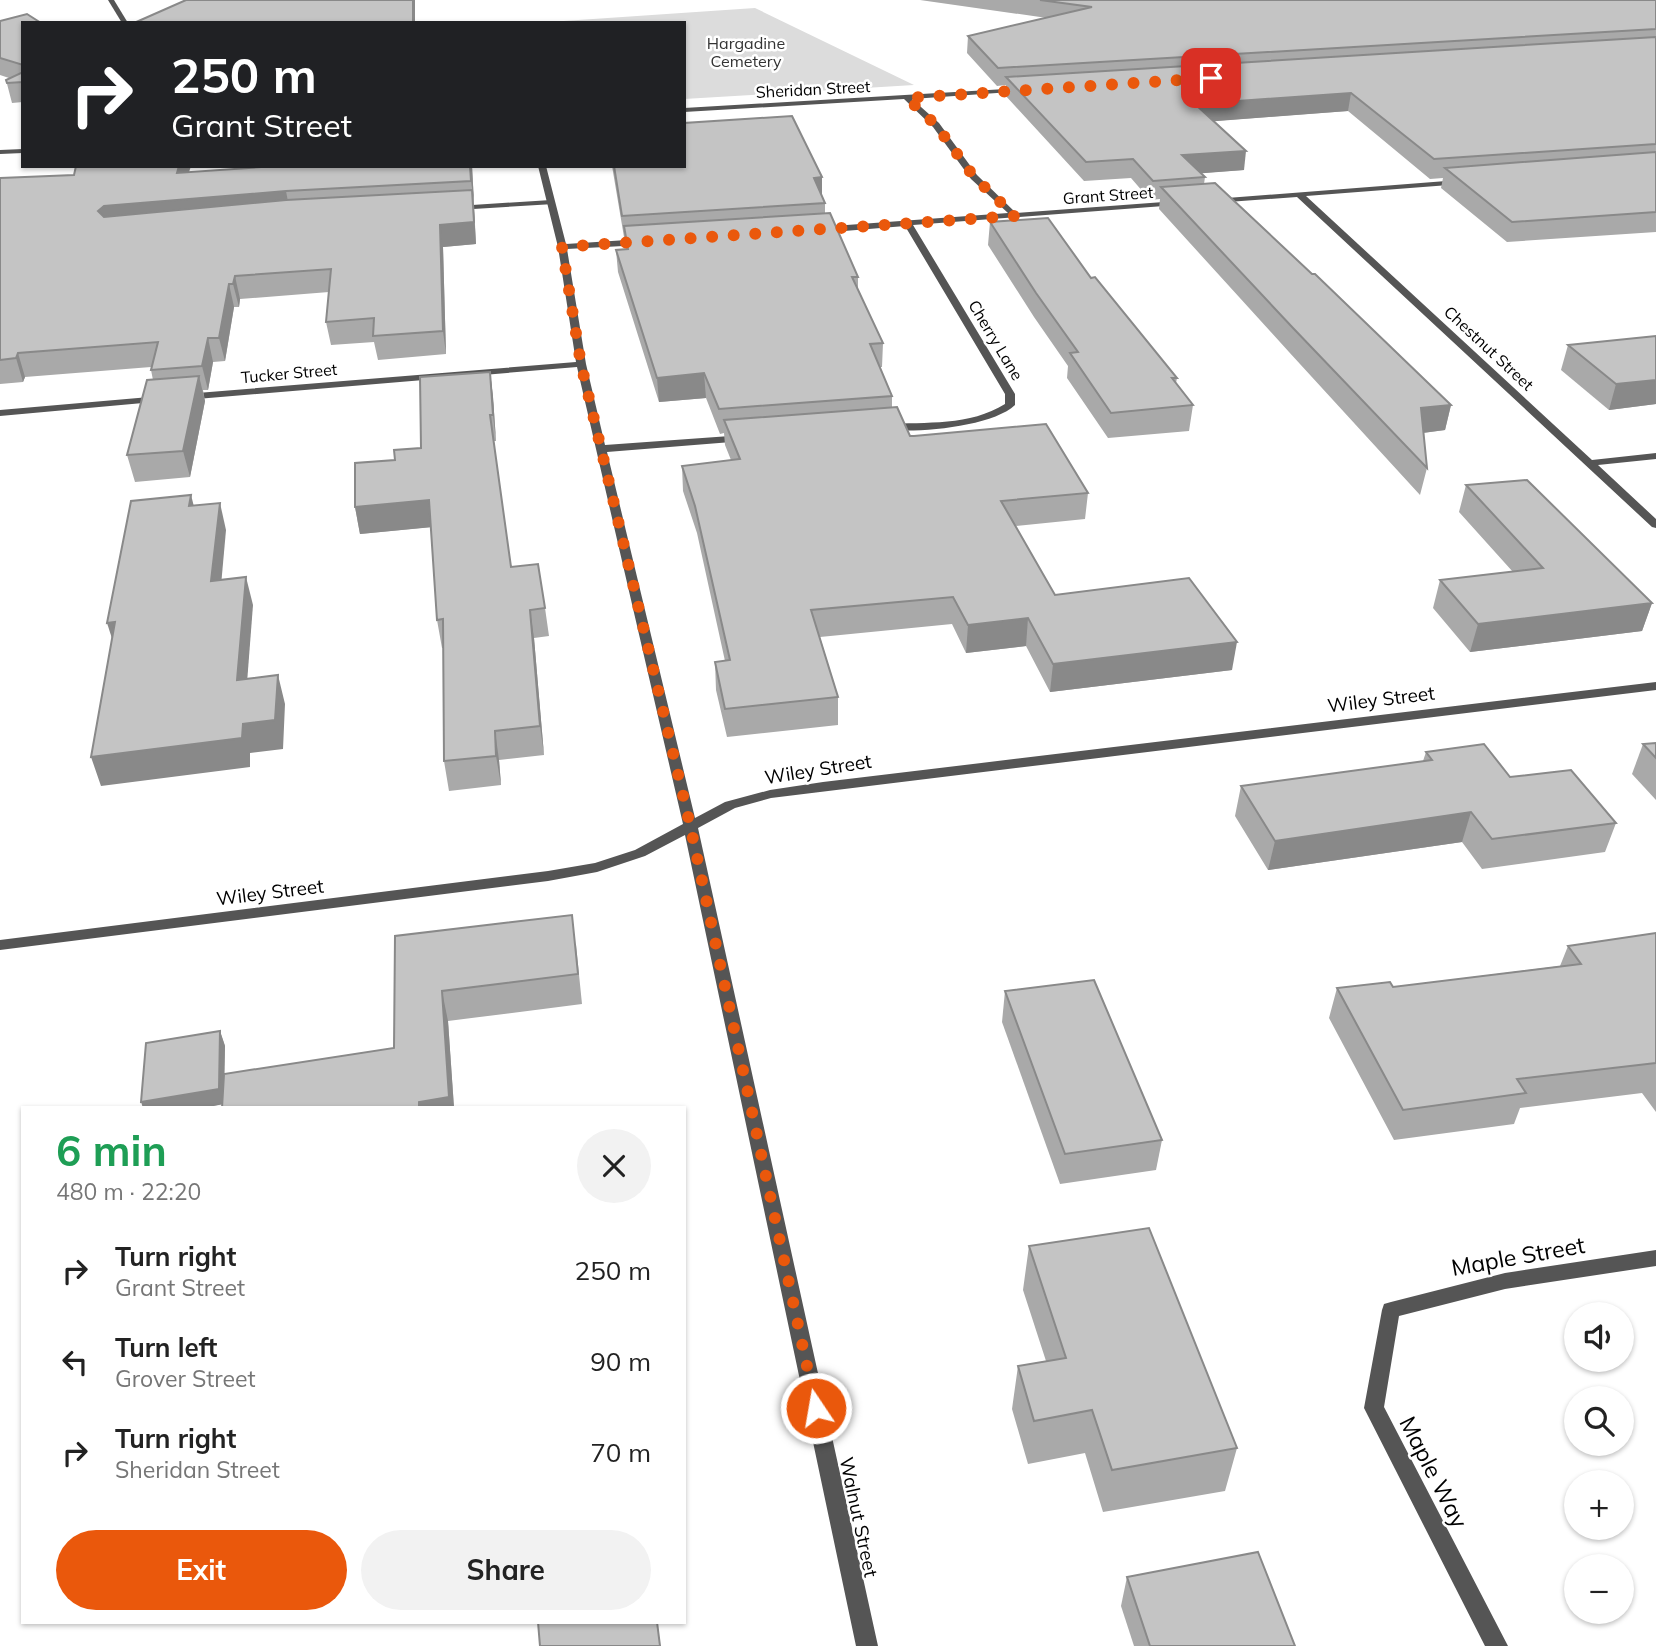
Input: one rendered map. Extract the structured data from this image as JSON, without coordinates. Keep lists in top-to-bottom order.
{
  "streets": {
    "street": [
      "Sheridan Street",
      "Grant Street",
      "Cherry Lane",
      "Chestnut Street",
      "Tucker Street",
      "Wiley Street",
      "Maple Street",
      "Maple Way",
      "Walnut Street"
    ]
  },
  "crossings": [
    ["Grant Street", "Cherry Lane"],
    ["Tucker Street", "Walnut Street"],
    ["Wiley Street", "Walnut Street"],
    ["Maple Street", "Maple Way"]
  ],
  "parks": ["Hargadine Cemetery"],
  "page": {
    "turn": ["250 m", "Grant Street"],
    "heading": ["6 min", "480 m · 22:20"],
    "list": [
      {
        "name": "Turn right",
        "note": "Grant Street",
        "value": "250 m"
      },
      {
        "name": "Turn left",
        "note": "Grover Street",
        "value": "90 m"
      },
      {
        "name": "Turn right",
        "note": "Sheridan Street",
        "value": "70 m"
      }
    ],
    "map_buttons": ["+", "−"],
    "buttons": ["Exit", "Share"]
  }
}
